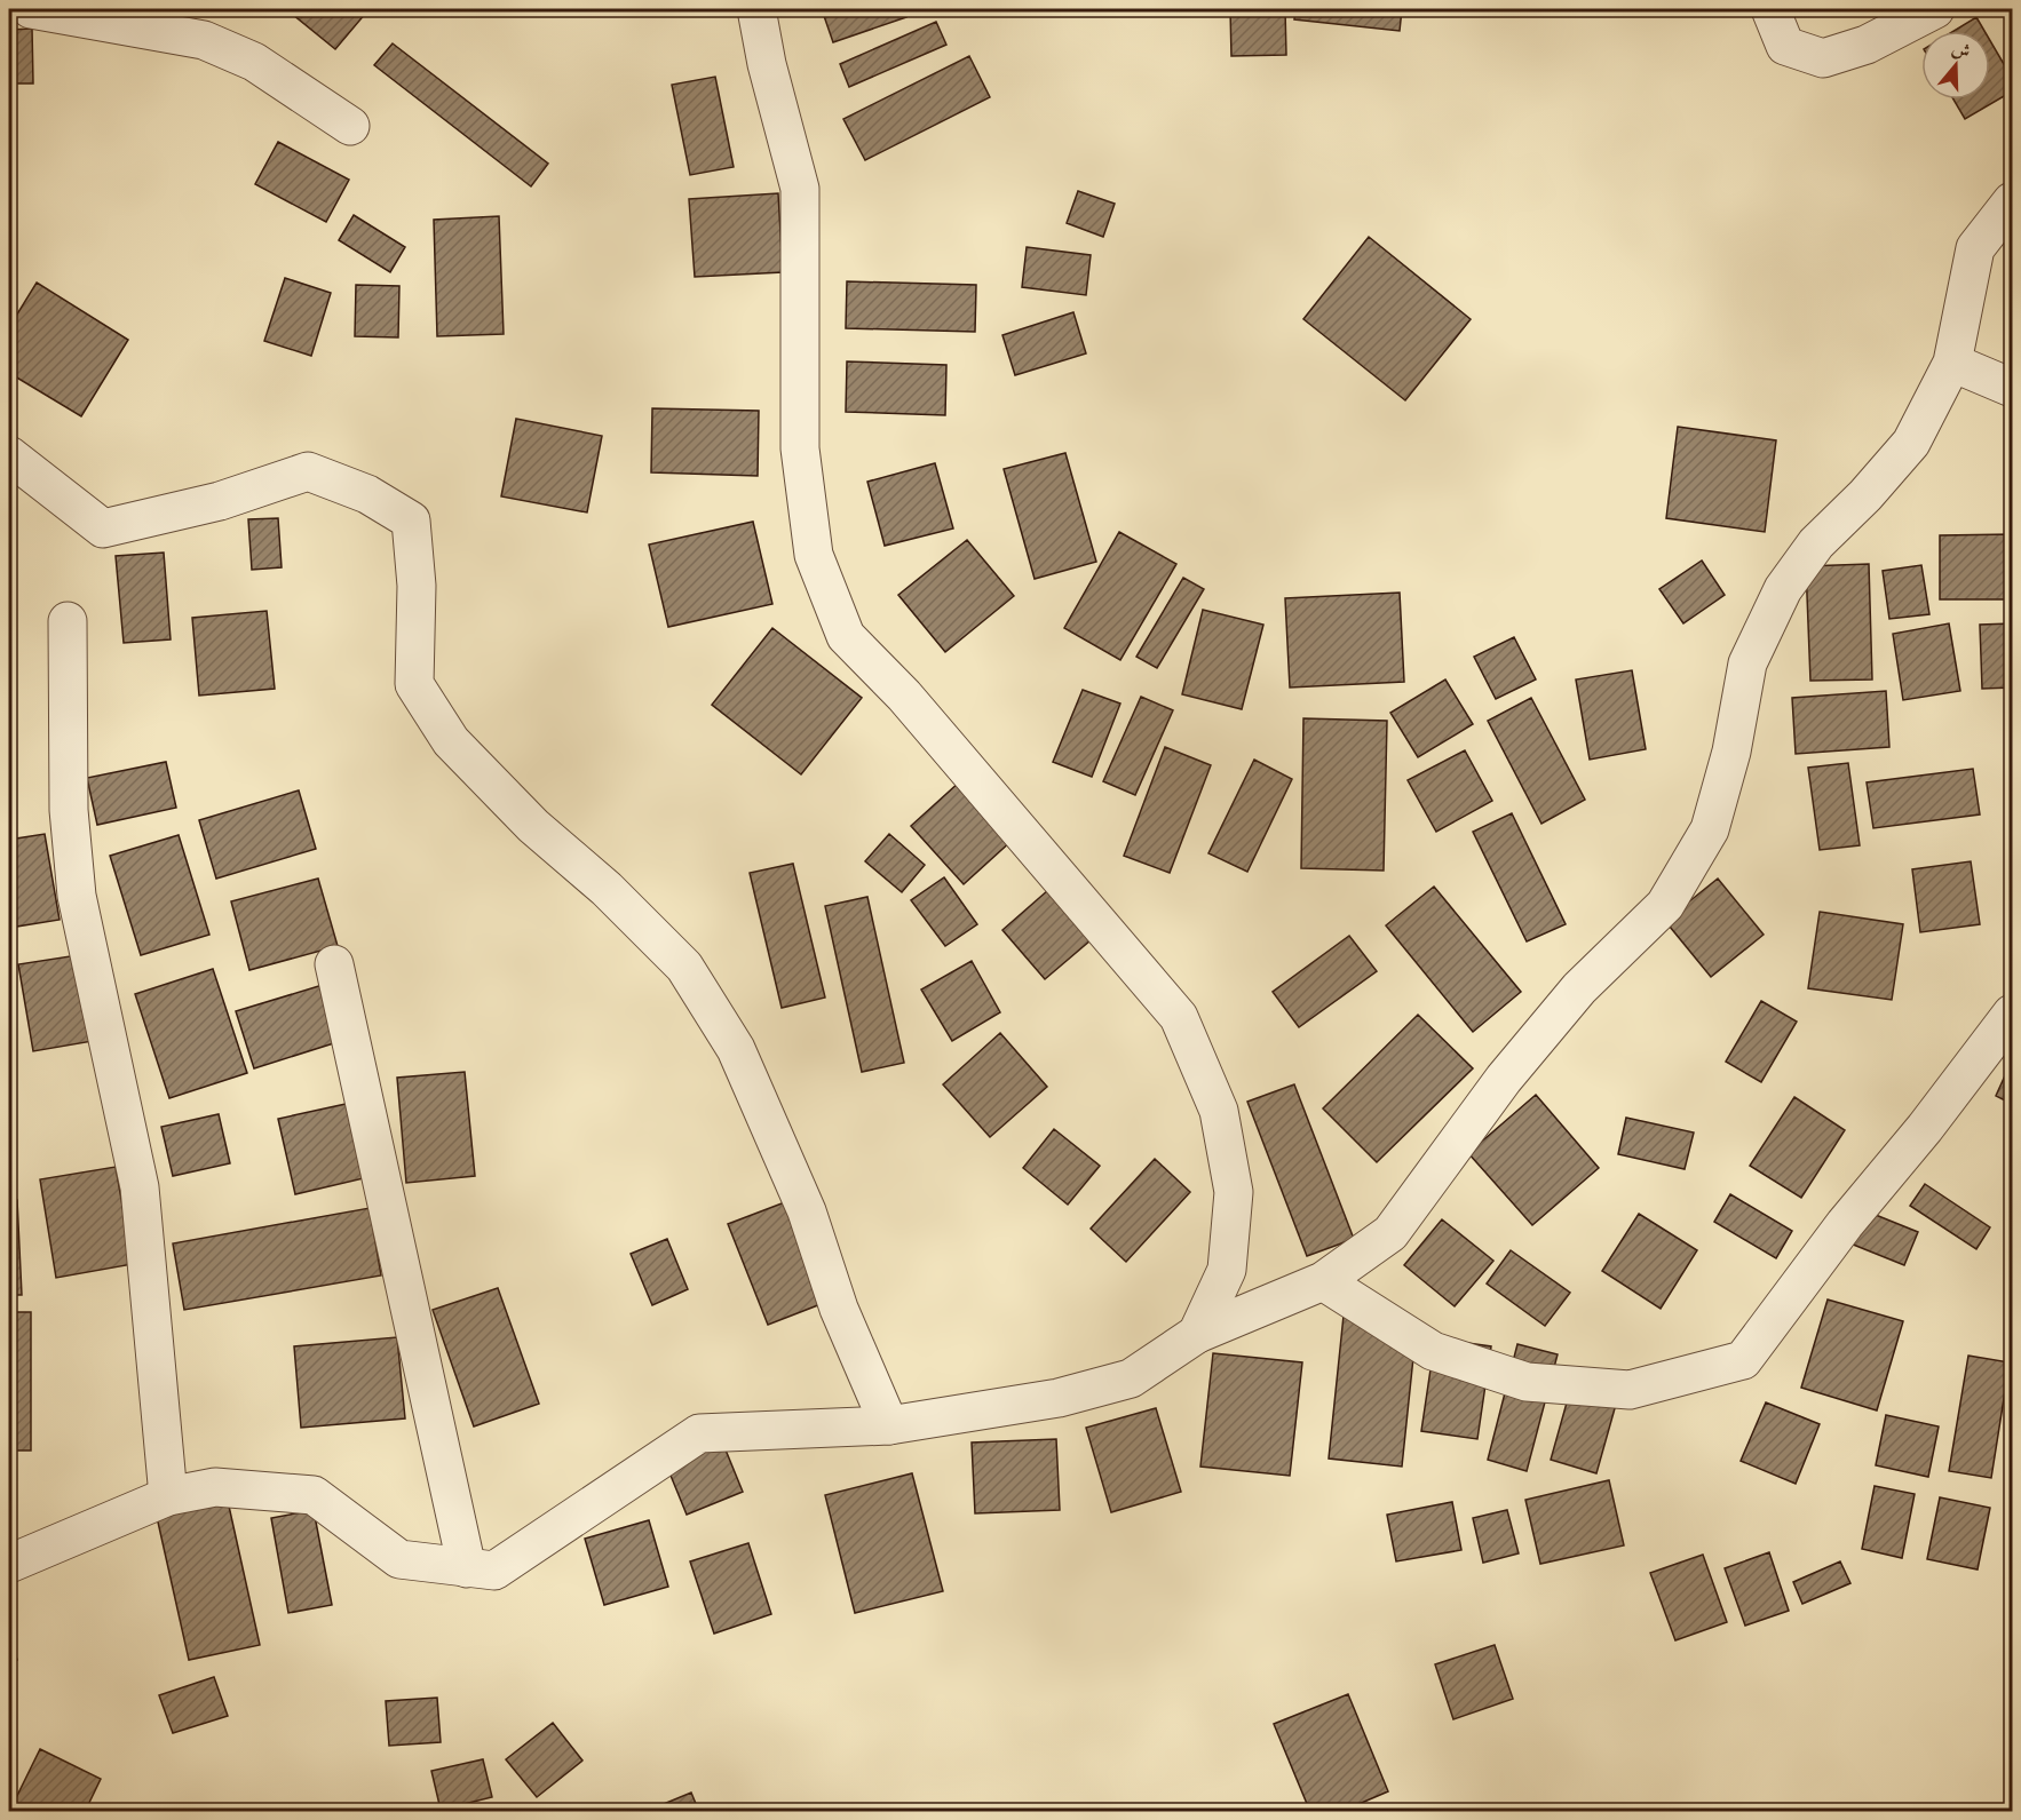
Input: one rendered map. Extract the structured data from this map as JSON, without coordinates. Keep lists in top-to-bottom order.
{
  "north": "top"
}
